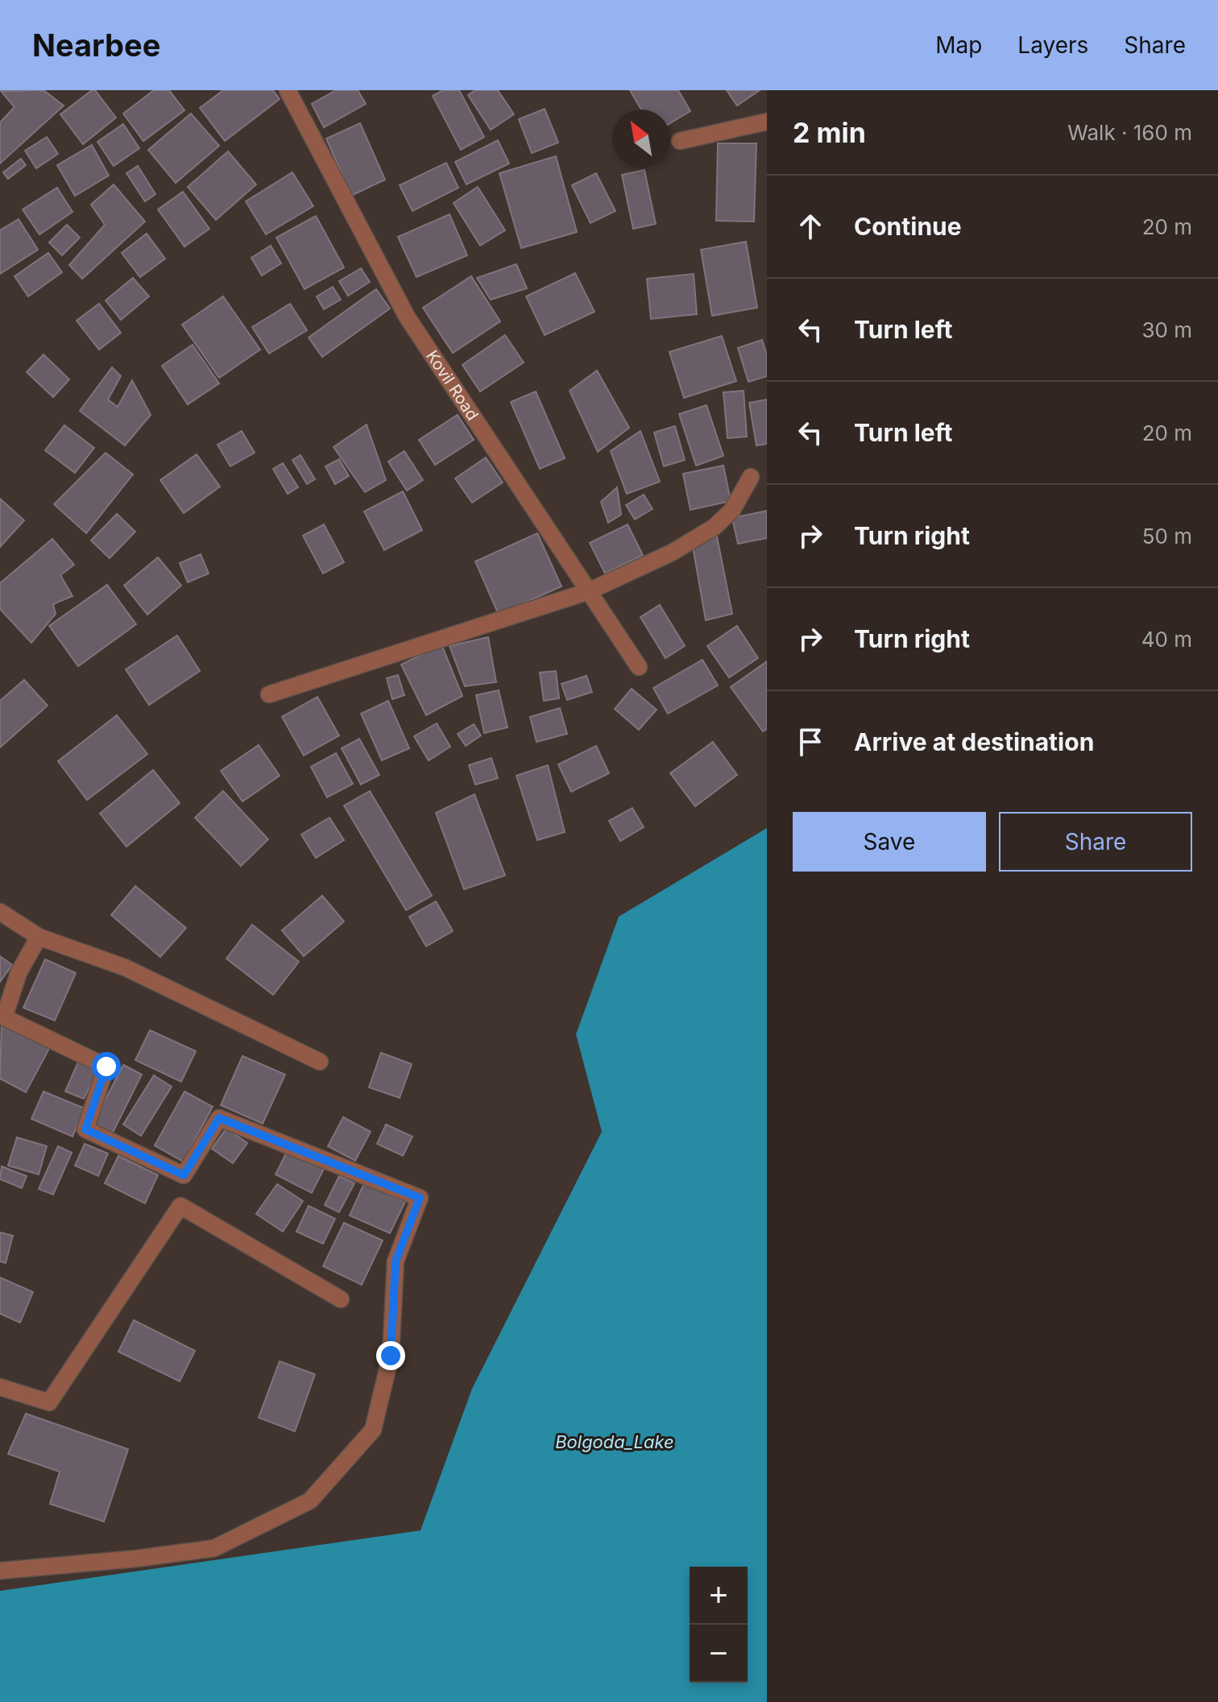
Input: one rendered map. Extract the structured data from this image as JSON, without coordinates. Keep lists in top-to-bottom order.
{
  "streets": {
    "street": ["Kovil Road"]
  },
  "water": ["Bolgoda_Lake"],
  "north": "top left",
  "page": {
    "header": "Nearbee",
    "nav": ["Map", "Layers", "Share"],
    "heading": ["2 min", "Walk · 160 m"],
    "list": [
      ["Continue", "20 m"],
      ["Turn left", "30 m"],
      ["Turn left", "20 m"],
      ["Turn right", "50 m"],
      ["Turn right", "40 m"],
      "Arrive at destination"
    ],
    "buttons": ["Save", "Share"],
    "map_buttons": ["+", "−"]
  }
}
